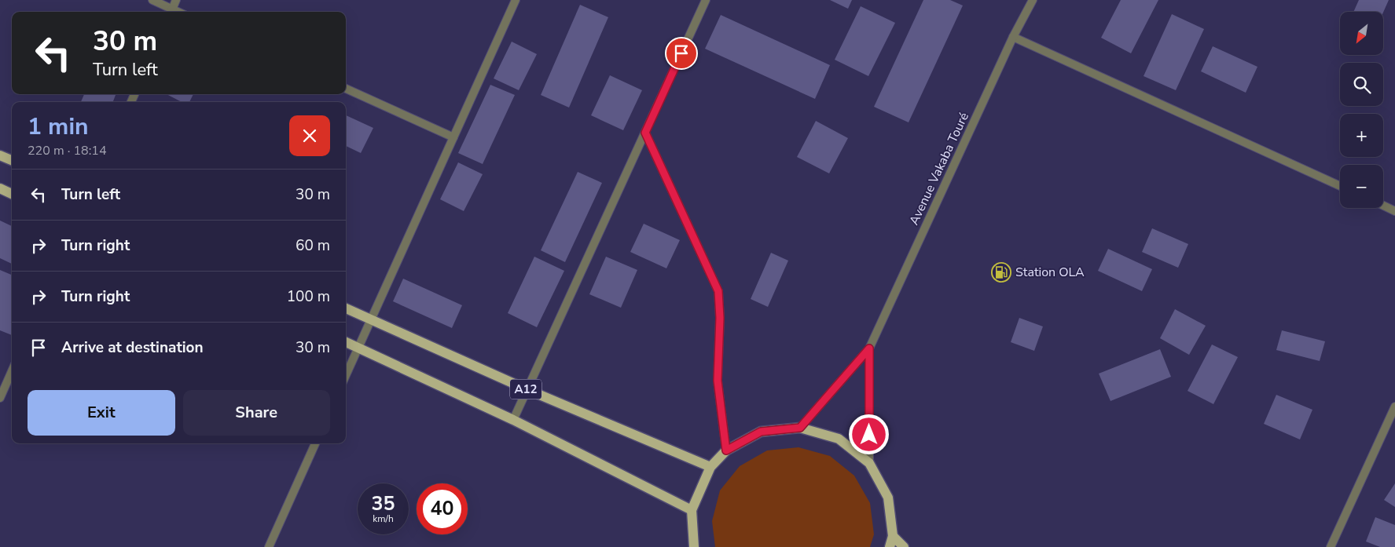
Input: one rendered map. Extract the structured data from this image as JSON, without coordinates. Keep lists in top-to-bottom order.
{
  "streets": {
    "main road": ["A12"],
    "street": ["Avenue Vakaba Touré"]
  },
  "places": {
    "fuel station": ["Station OLA"]
  },
  "north": "bottom left",
  "page": {
    "map_buttons": ["+", "−"],
    "turn": ["30 m", "Turn left"],
    "heading": ["1 min", "220 m · 18:14"],
    "list": [
      {
        "name": "Turn left",
        "value": "30 m"
      },
      {
        "name": "Turn right",
        "value": "60 m"
      },
      {
        "name": "Turn right",
        "value": "100 m"
      },
      {
        "name": "Arrive at destination",
        "value": "30 m"
      }
    ],
    "buttons": ["Exit", "Share"],
    "speed": "35 km/h",
    "limit": "40"
  }
}
